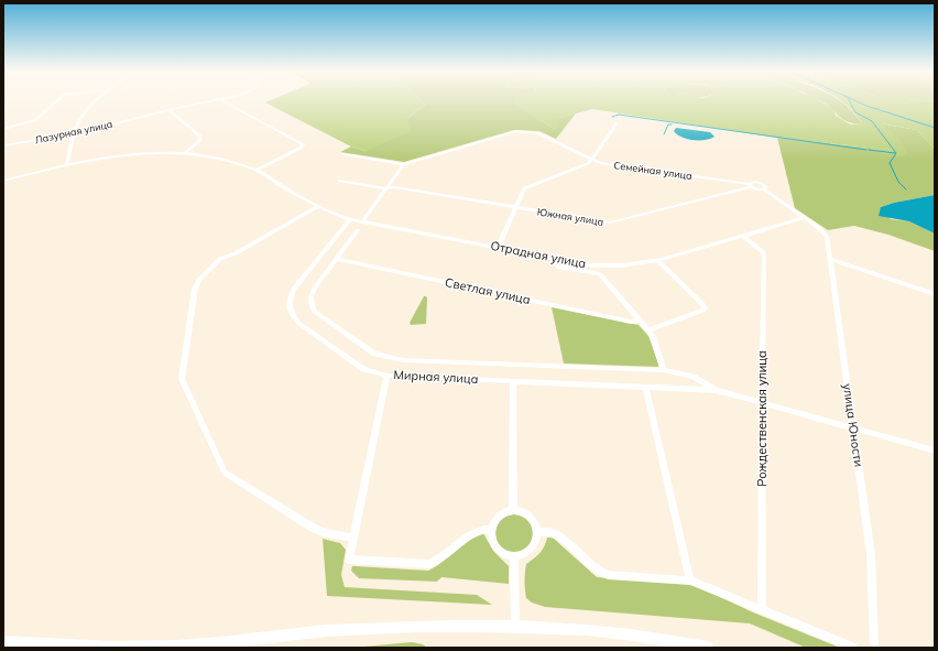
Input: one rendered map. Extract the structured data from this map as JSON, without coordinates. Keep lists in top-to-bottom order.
{
  "streets": {
    "street": [
      "Лазурная улица",
      "Семейная улица",
      "Южная улица",
      "Отрадная улица",
      "Светлая улица",
      "Мирная улица",
      "Рождественская улица",
      "улица Юности"
    ]
  },
  "crossings": [
    ["Семейная улица", "Южная улица"],
    ["Семейная улица", "улица Юности"],
    ["Отрадная улица", "Мирная улица"],
    ["Отрадная улица", "Рождественская улица"],
    ["Отрадная улица", "улица Юности"],
    ["Светлая улица", "Мирная улица"],
    ["Мирная улица", "Рождественская улица"],
    ["Мирная улица", "улица Юности"]
  ]
}
